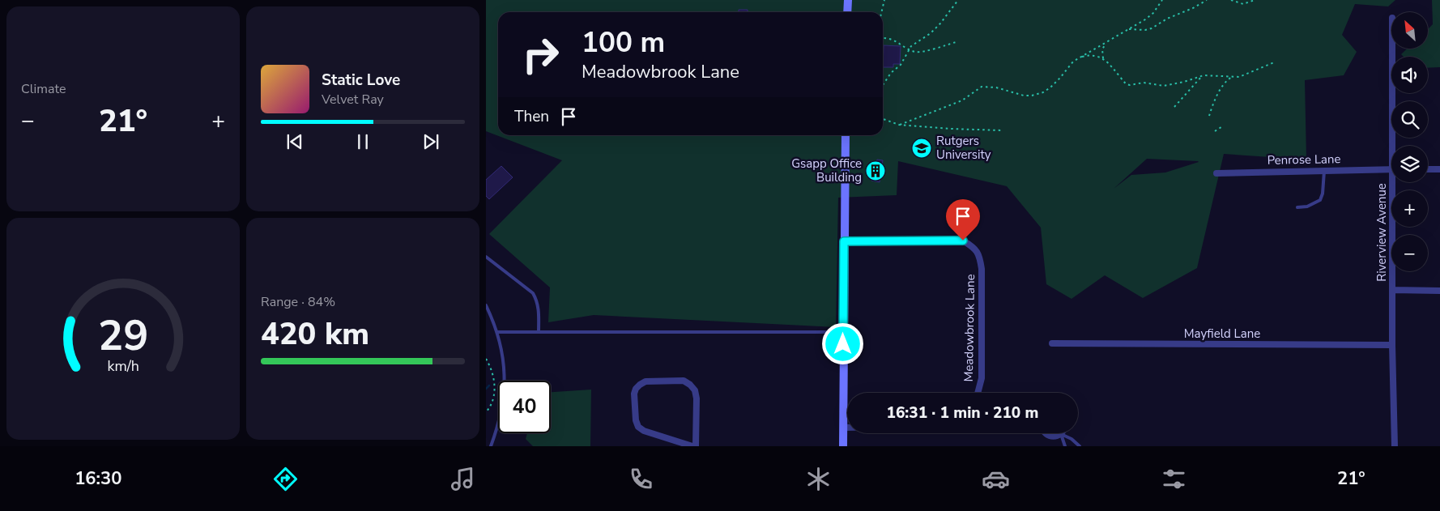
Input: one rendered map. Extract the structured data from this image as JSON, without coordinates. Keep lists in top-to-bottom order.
{
  "streets": {
    "street": [
      "Penrose Lane",
      "Riverview Avenue",
      "Meadowbrook Lane",
      "Mayfield Lane"
    ]
  },
  "crossings": [
    ["Riverview Avenue", "Mayfield Lane"]
  ],
  "places": {
    "school or university": ["Rutgers University"],
    "building": ["Gsapp Office Building"]
  },
  "north": "top left",
  "page": {
    "tile": [
      "Climate",
      ["Range · 84%", "420 km"]
    ],
    "map_buttons": ["+", "−"],
    "turn": ["100 m", "Meadowbrook Lane"],
    "song": ["Static Love", "Velvet Ray"],
    "then": "Then",
    "heat": ["−", "21°", "+"],
    "limit": "40",
    "trip": "16:31 · 1 min · 210 m",
    "tabs": ["16:30", "21°"],
    "gauge": ["29", "km/h"]
  }
}
